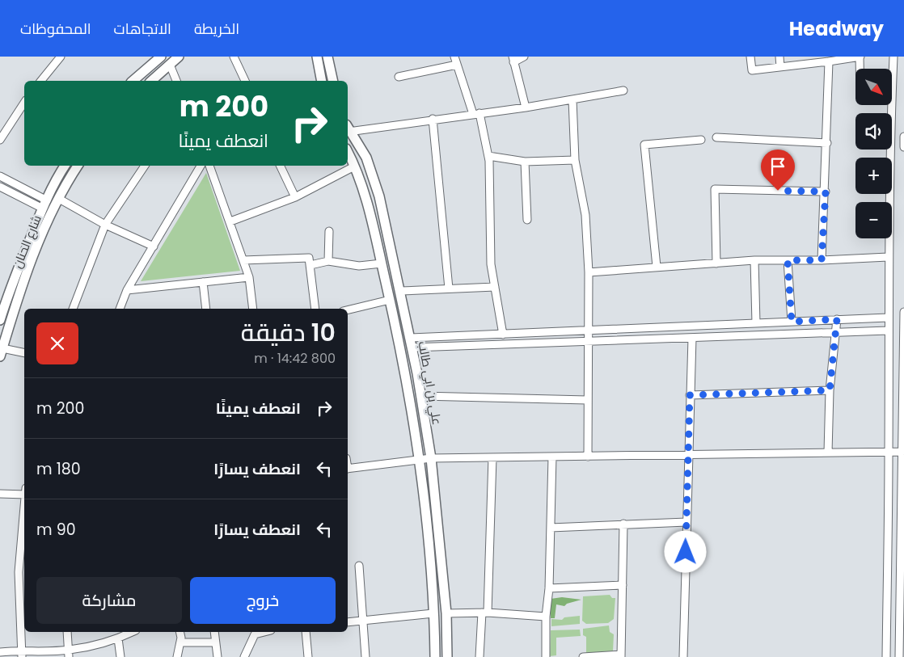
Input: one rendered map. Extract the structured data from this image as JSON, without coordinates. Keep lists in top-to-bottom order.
{
  "streets": {
    "main road": ["شارع الحنان", "علي بن ابي طالب"]
  },
  "north": "bottom right",
  "page": {
    "header": "Headway",
    "nav": ["الخريطة", "الاتجاهات", "المحفوظات"],
    "map_buttons": ["+", "−"],
    "turn": ["200 m", "انعطف يمينًا"],
    "heading": ["10 دقيقة", "800 m · 14:42"],
    "list": [
      {
        "name": "انعطف يمينًا",
        "value": "200 m"
      },
      {
        "name": "انعطف يسارًا",
        "value": "180 m"
      },
      {
        "name": "انعطف يسارًا",
        "value": "90 m"
      }
    ],
    "buttons": ["خروج", "مشاركة"]
  }
}
